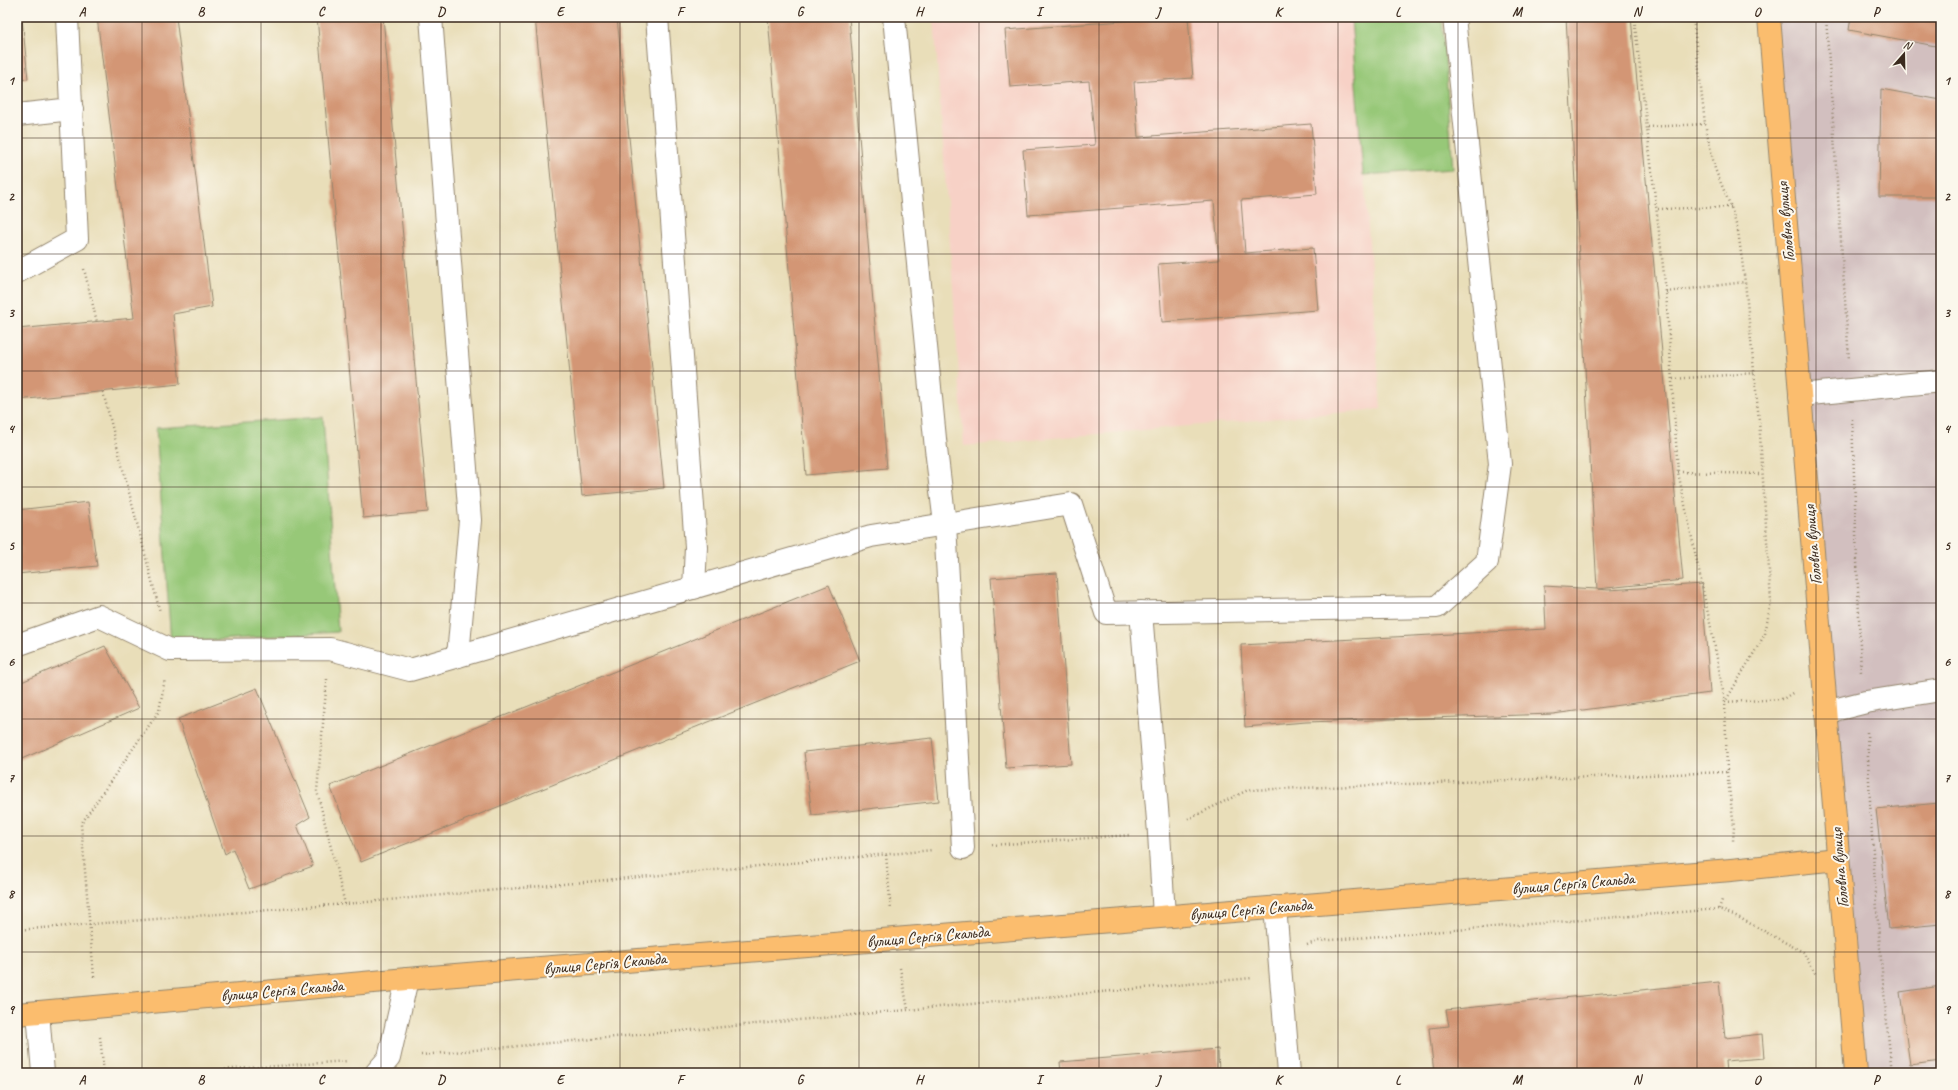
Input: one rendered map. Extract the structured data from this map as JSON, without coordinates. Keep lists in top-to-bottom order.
{
  "streets": {
    "main road": ["Головна вулиця", "вулиця Сергія Скальда"]
  },
  "crossings": [
    ["Головна вулиця", "вулиця Сергія Скальда"]
  ],
  "north": "top",
  "grid": {
    "columns": [
      "A",
      "B",
      "C",
      "D",
      "E",
      "F",
      "G",
      "H",
      "I",
      "J",
      "K",
      "L",
      "M",
      "N",
      "O",
      "P"
    ],
    "rows": [
      "1",
      "2",
      "3",
      "4",
      "5",
      "6",
      "7",
      "8",
      "9"
    ]
  }
}
